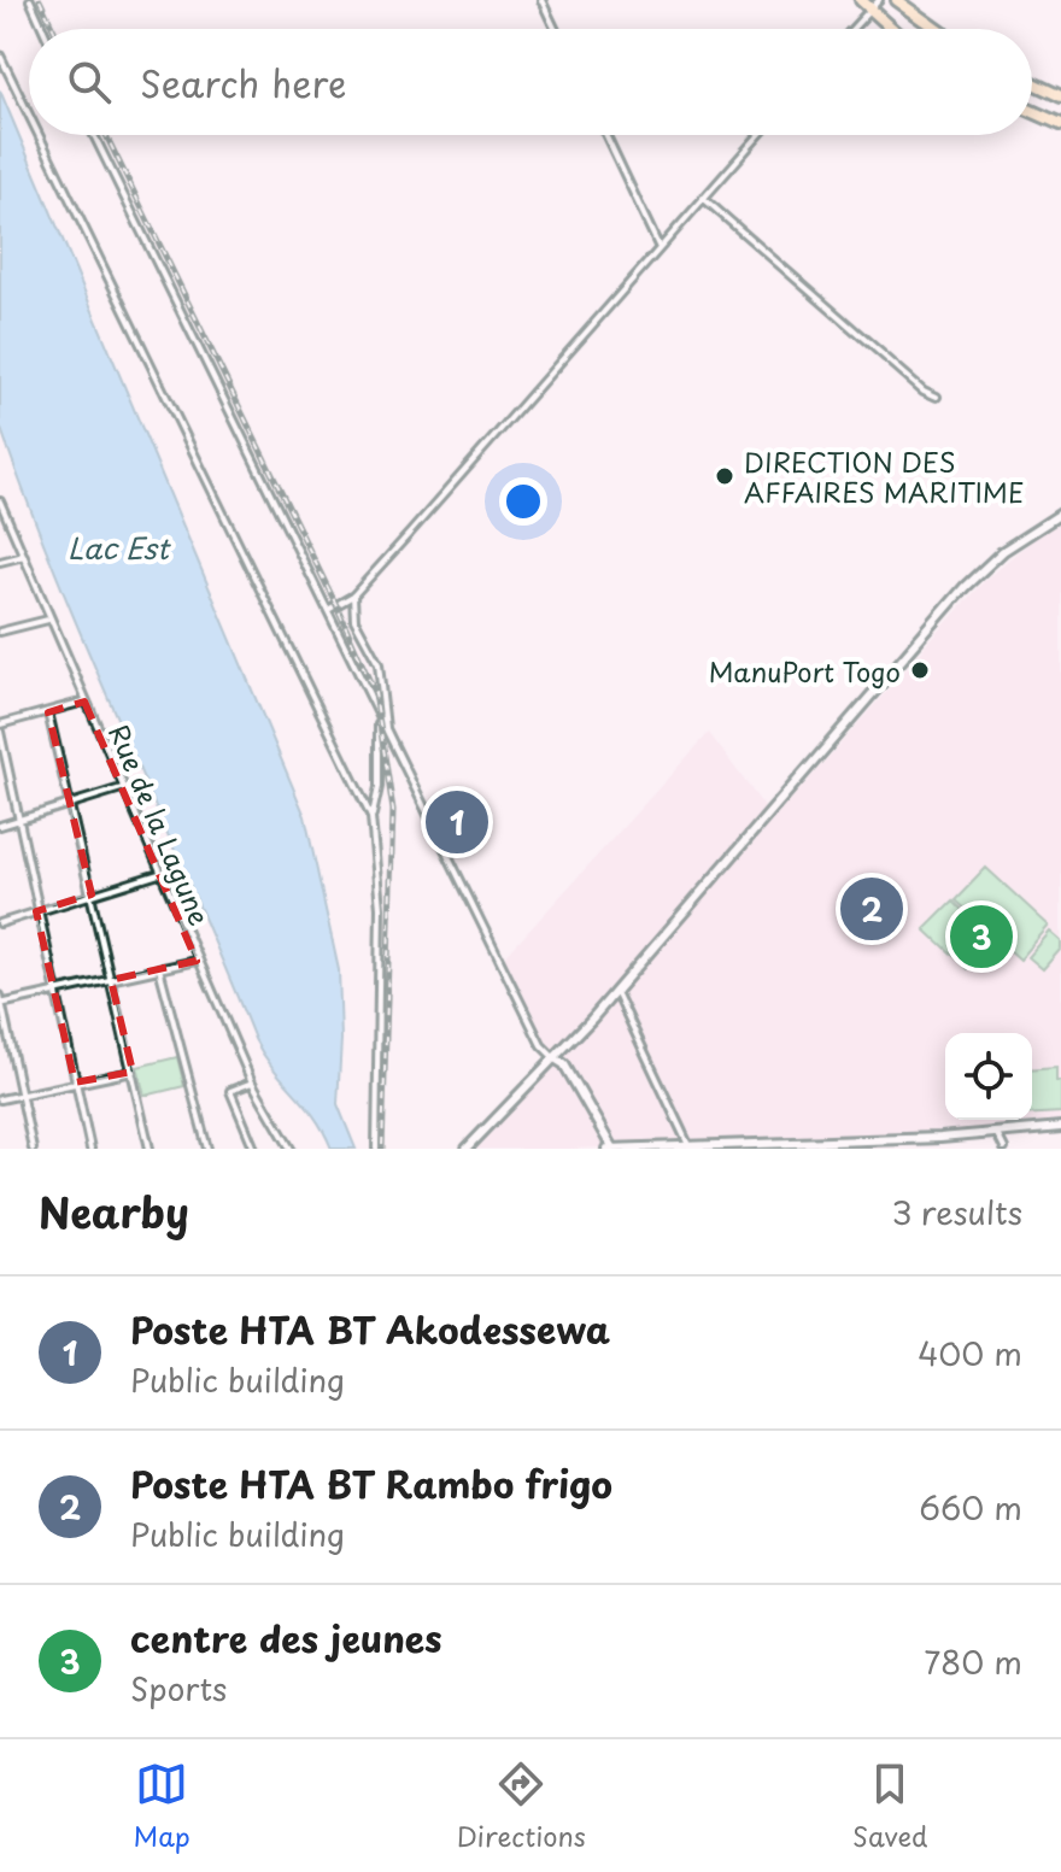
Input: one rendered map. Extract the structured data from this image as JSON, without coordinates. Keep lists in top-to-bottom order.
{
  "streets": {
    "street": ["Rue de la Lagune"]
  },
  "water": ["Lac Est"],
  "places": ["DIRECTION DES AFFAIRES MARITIME", "ManuPort Togo"],
  "page": {
    "search": "Search here",
    "pins": ["1", "2", "3"],
    "heading": ["Nearby", "3 results"],
    "list": [
      {
        "mark": "1",
        "name": "Poste HTA BT Akodessewa",
        "note": "Public building",
        "value": "400 m"
      },
      {
        "mark": "2",
        "name": "Poste HTA BT Rambo frigo",
        "note": "Public building",
        "value": "660 m"
      },
      {
        "mark": "3",
        "name": "centre des jeunes",
        "note": "Sports",
        "value": "780 m"
      }
    ],
    "nav": ["Map", "Directions", "Saved"]
  }
}
